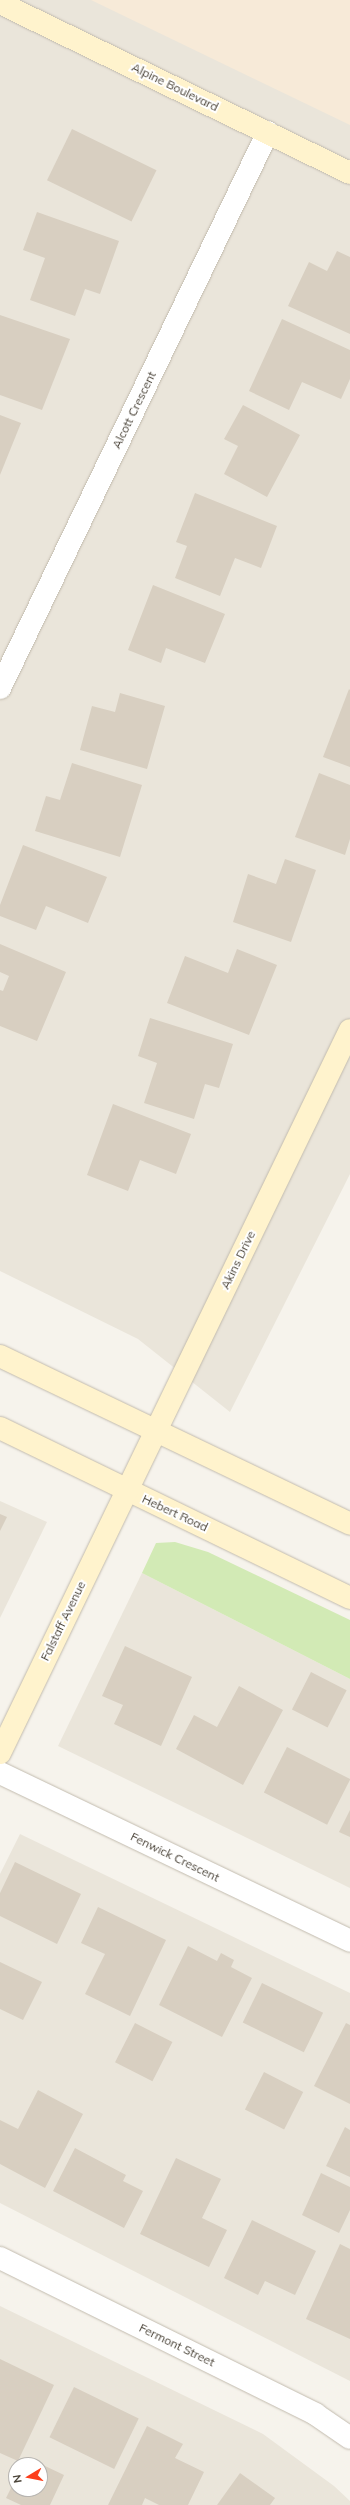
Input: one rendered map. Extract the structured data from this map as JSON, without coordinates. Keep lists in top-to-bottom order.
{
  "streets": {
    "street": [
      "Alpine Boulevard",
      "Alcott Crescent",
      "Akins Drive",
      "Hebert Road",
      "Falstaff Avenue",
      "Fenwick Crescent",
      "Fermont Street"
    ]
  },
  "crossings": [
    ["Alpine Boulevard", "Alcott Crescent"],
    ["Akins Drive", "Hebert Road"],
    ["Akins Drive", "Falstaff Avenue"],
    ["Hebert Road", "Falstaff Avenue"]
  ],
  "north": "left"
}
